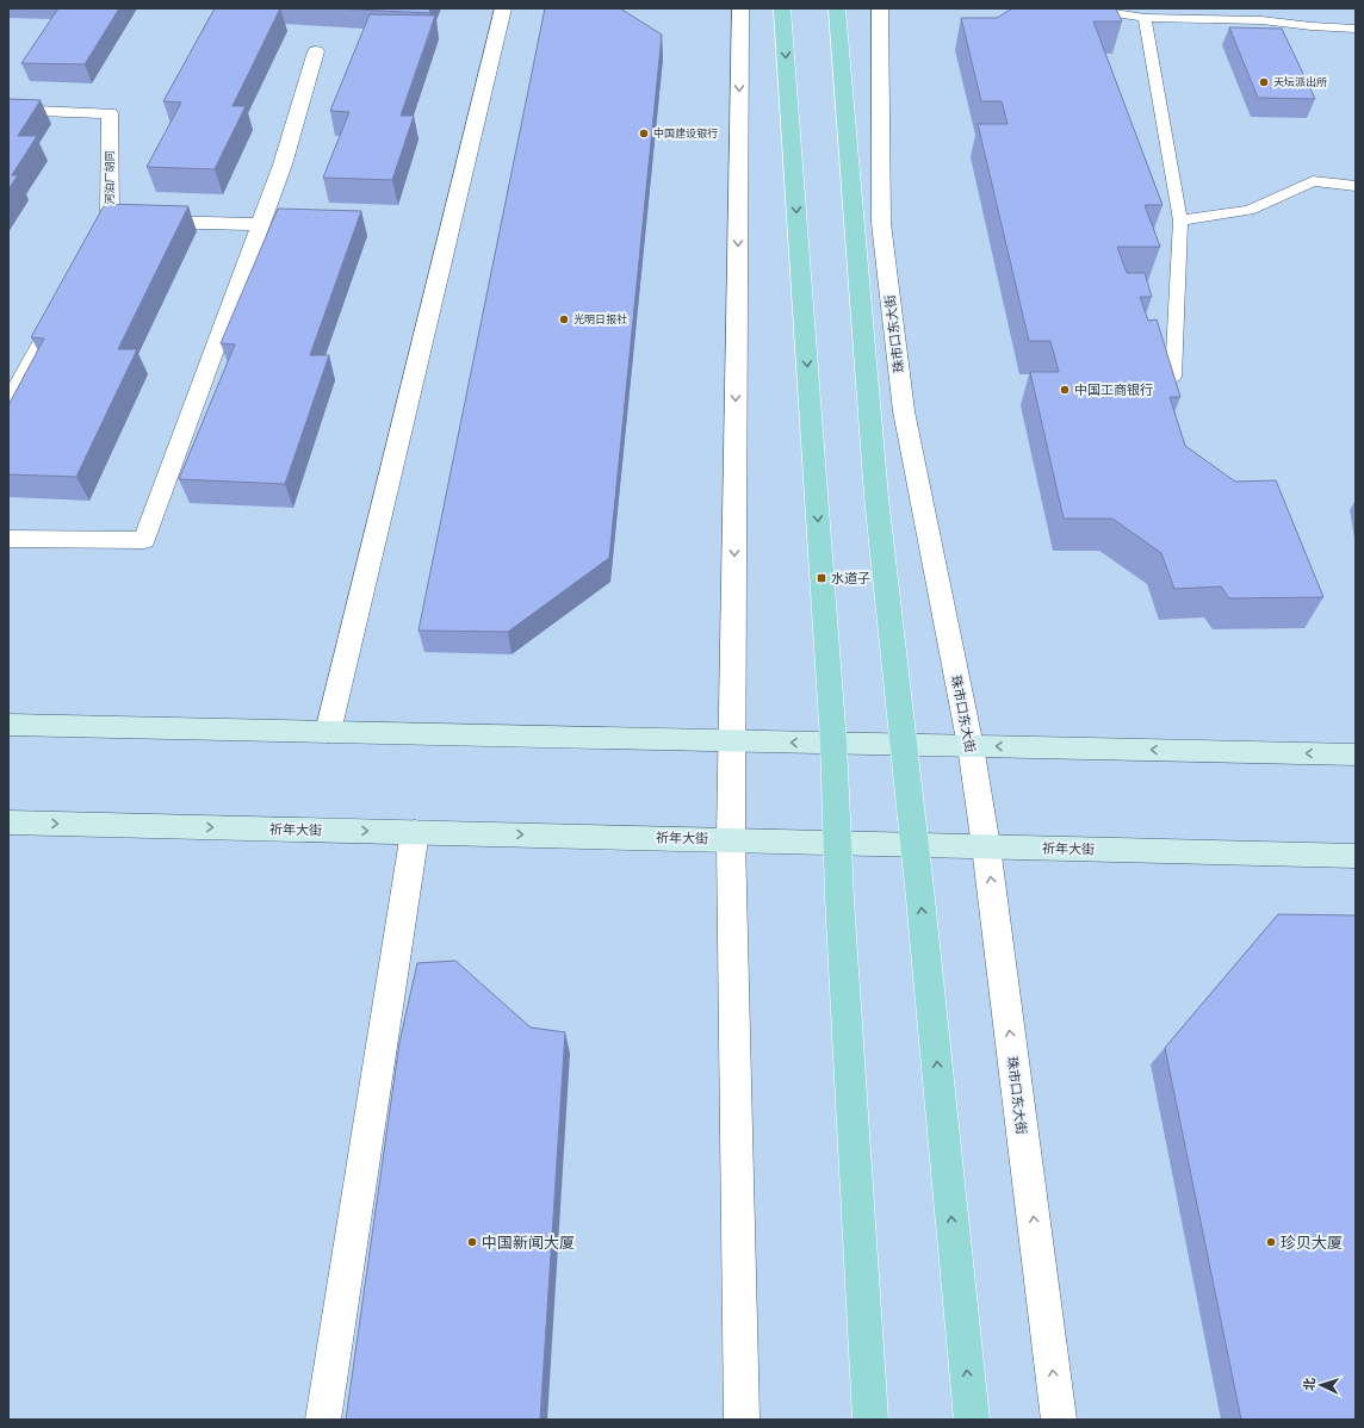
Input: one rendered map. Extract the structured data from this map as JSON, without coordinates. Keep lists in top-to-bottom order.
{
  "streets": {
    "main road": ["祈年大街"],
    "street": ["河泊厂胡同", "珠市口东大街"]
  },
  "crossings": [
    ["珠市口东大街", "祈年大街"]
  ],
  "one_way": ["珠市口东大街"],
  "places": {
    "other": [
      "天坛派出所",
      "中国建设银行",
      "光明日报社",
      "中国工商银行",
      "中国新闻大厦",
      "珍贝大厦"
    ],
    "transit": ["水道子"]
  },
  "north": "left"
}
